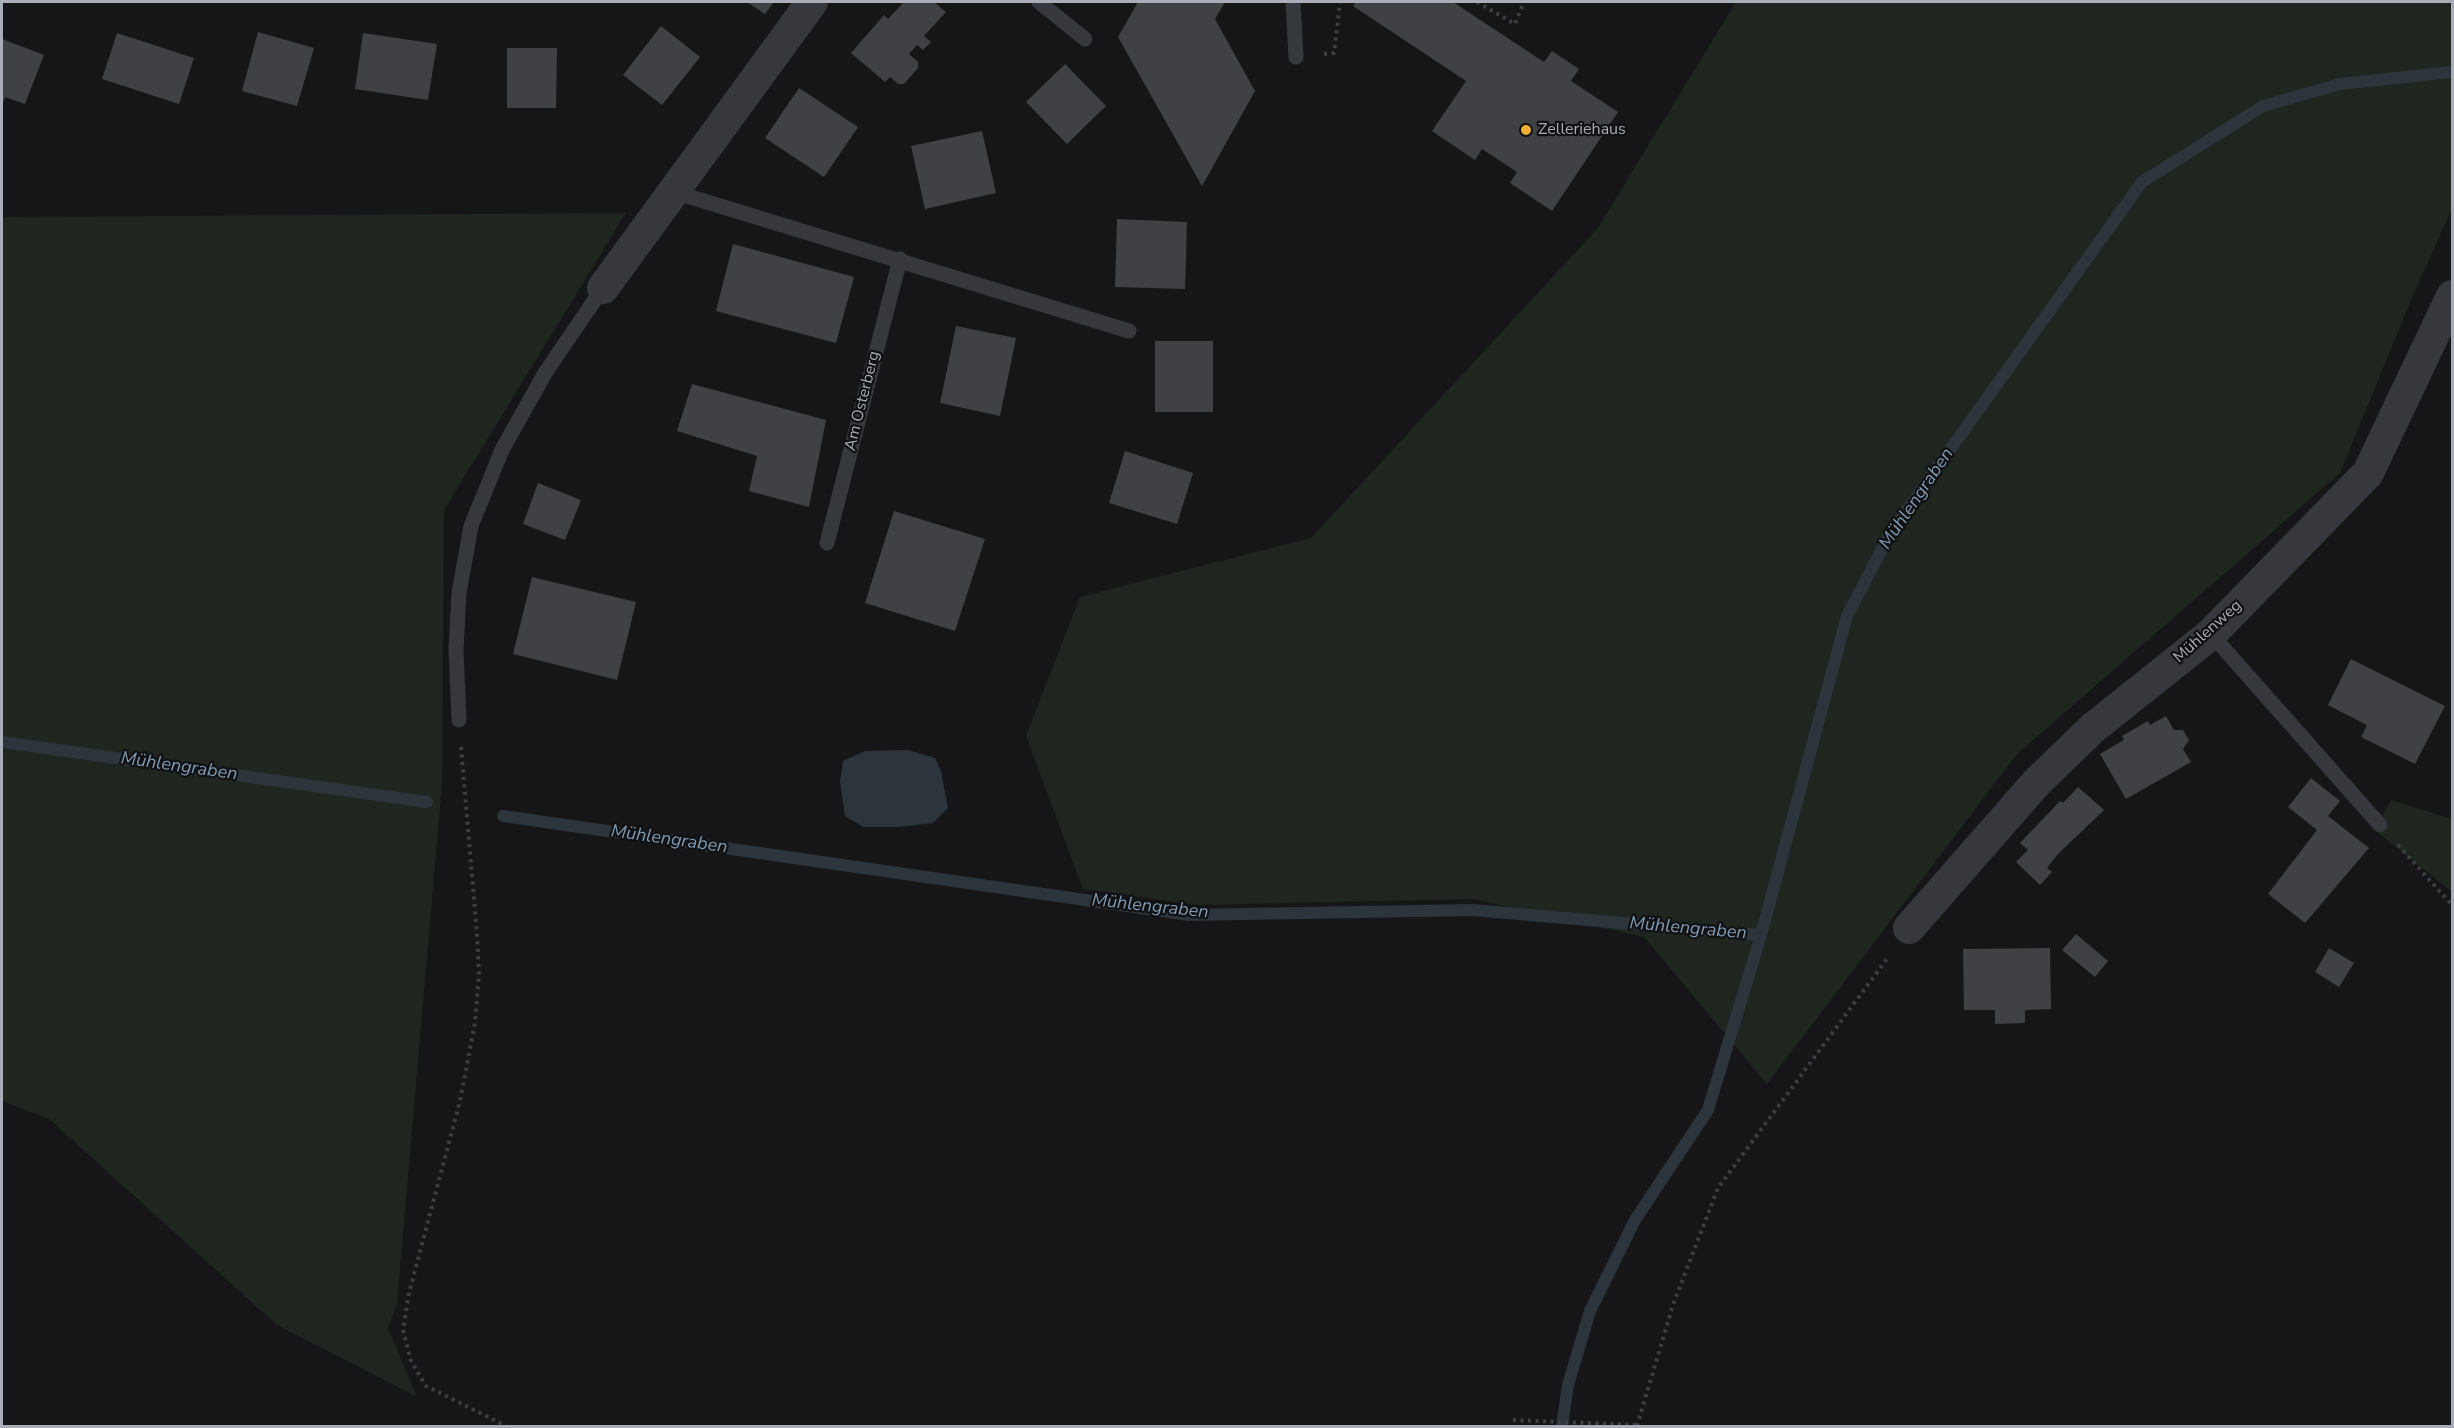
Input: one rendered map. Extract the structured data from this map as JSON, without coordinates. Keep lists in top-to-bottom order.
{
  "streets": {
    "street": ["Mühlenweg"],
    "lane": ["Am Osterberg"]
  },
  "water": ["Mühlengraben"],
  "places": ["Zelleriehaus"]
}
